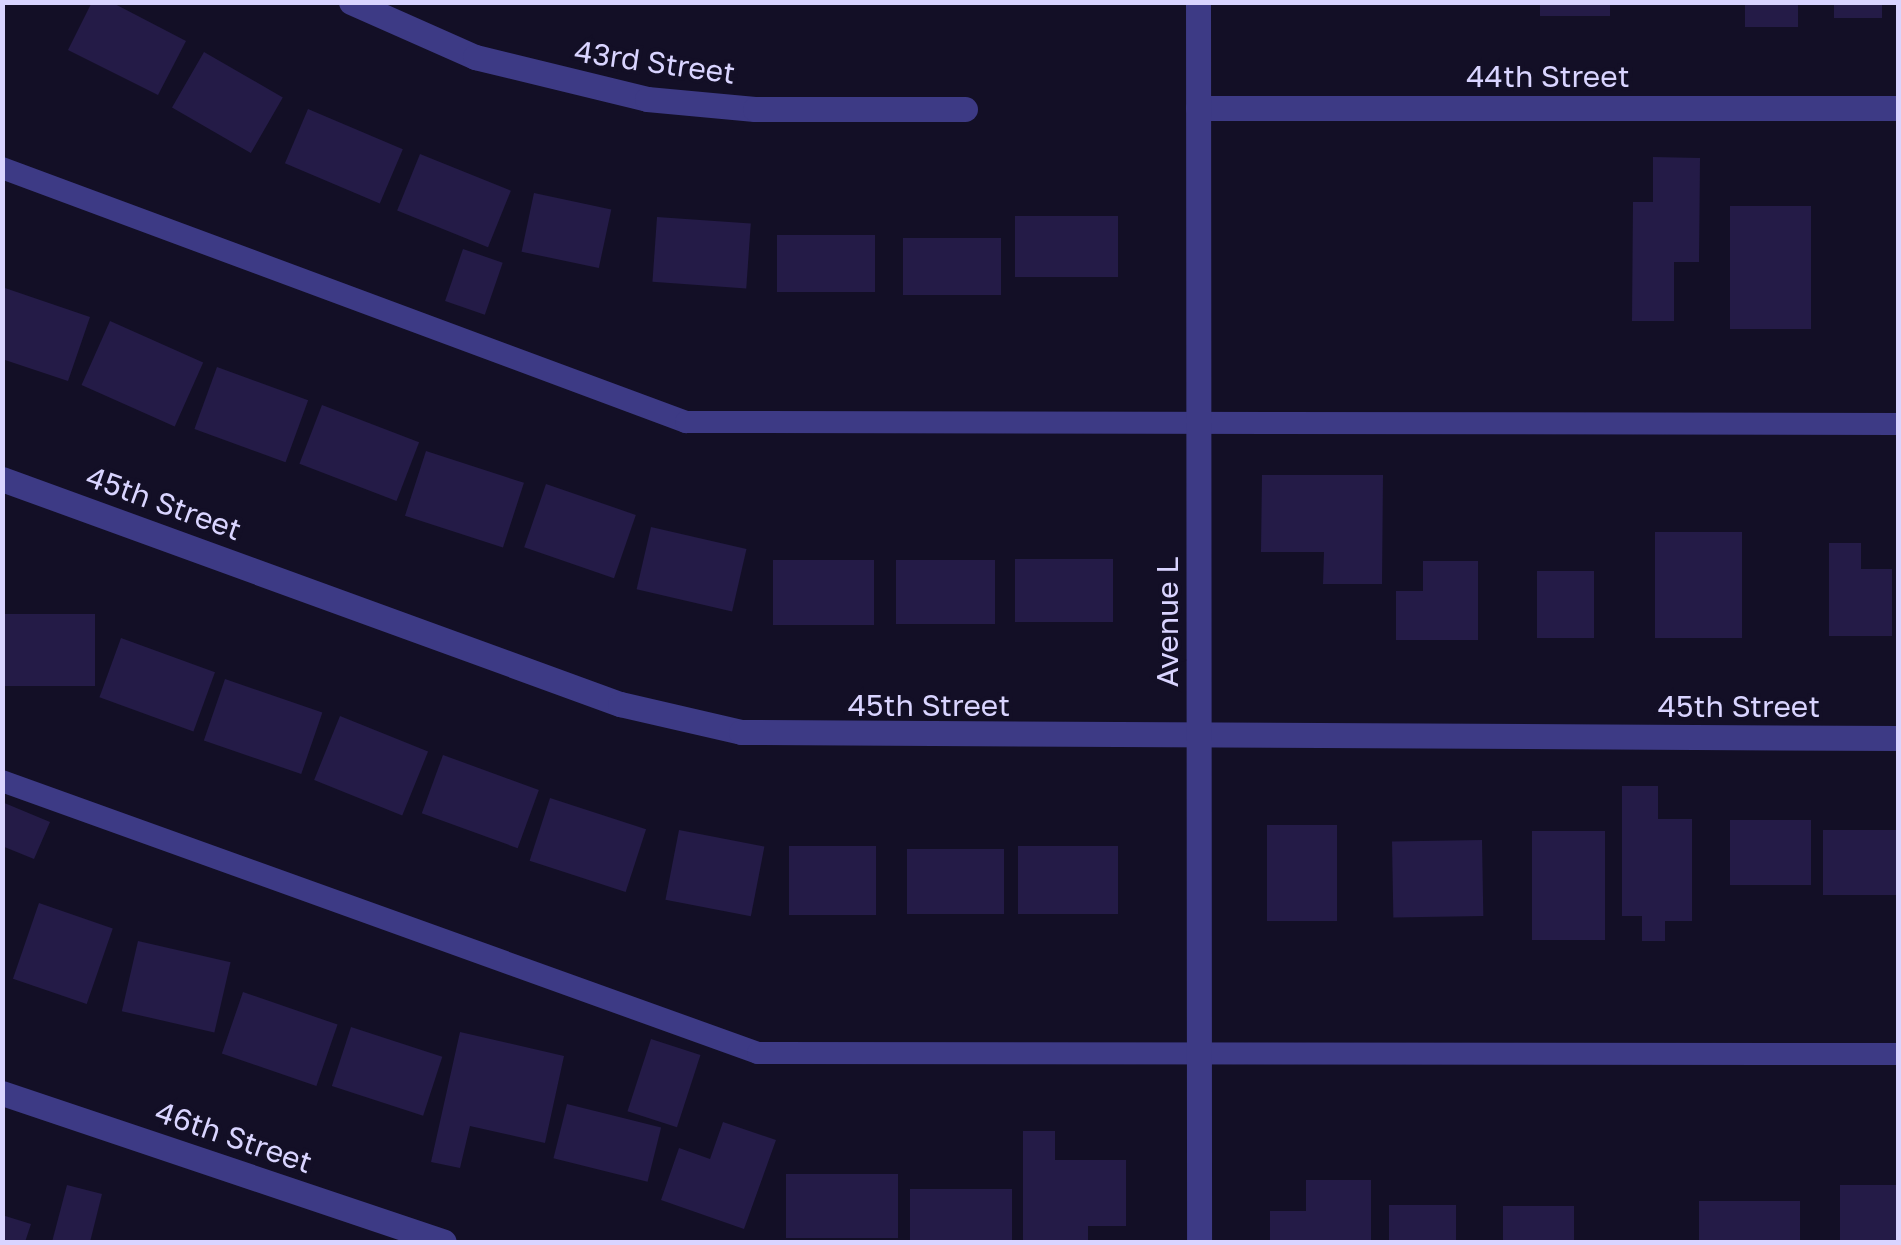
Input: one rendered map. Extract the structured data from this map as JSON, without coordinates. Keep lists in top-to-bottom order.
{
  "streets": {
    "street": [
      "43rd Street",
      "44th Street",
      "45th Street",
      "Avenue L",
      "46th Street"
    ]
  },
  "crossings": [
    ["44th Street", "Avenue L"],
    ["45th Street", "Avenue L"]
  ]
}
